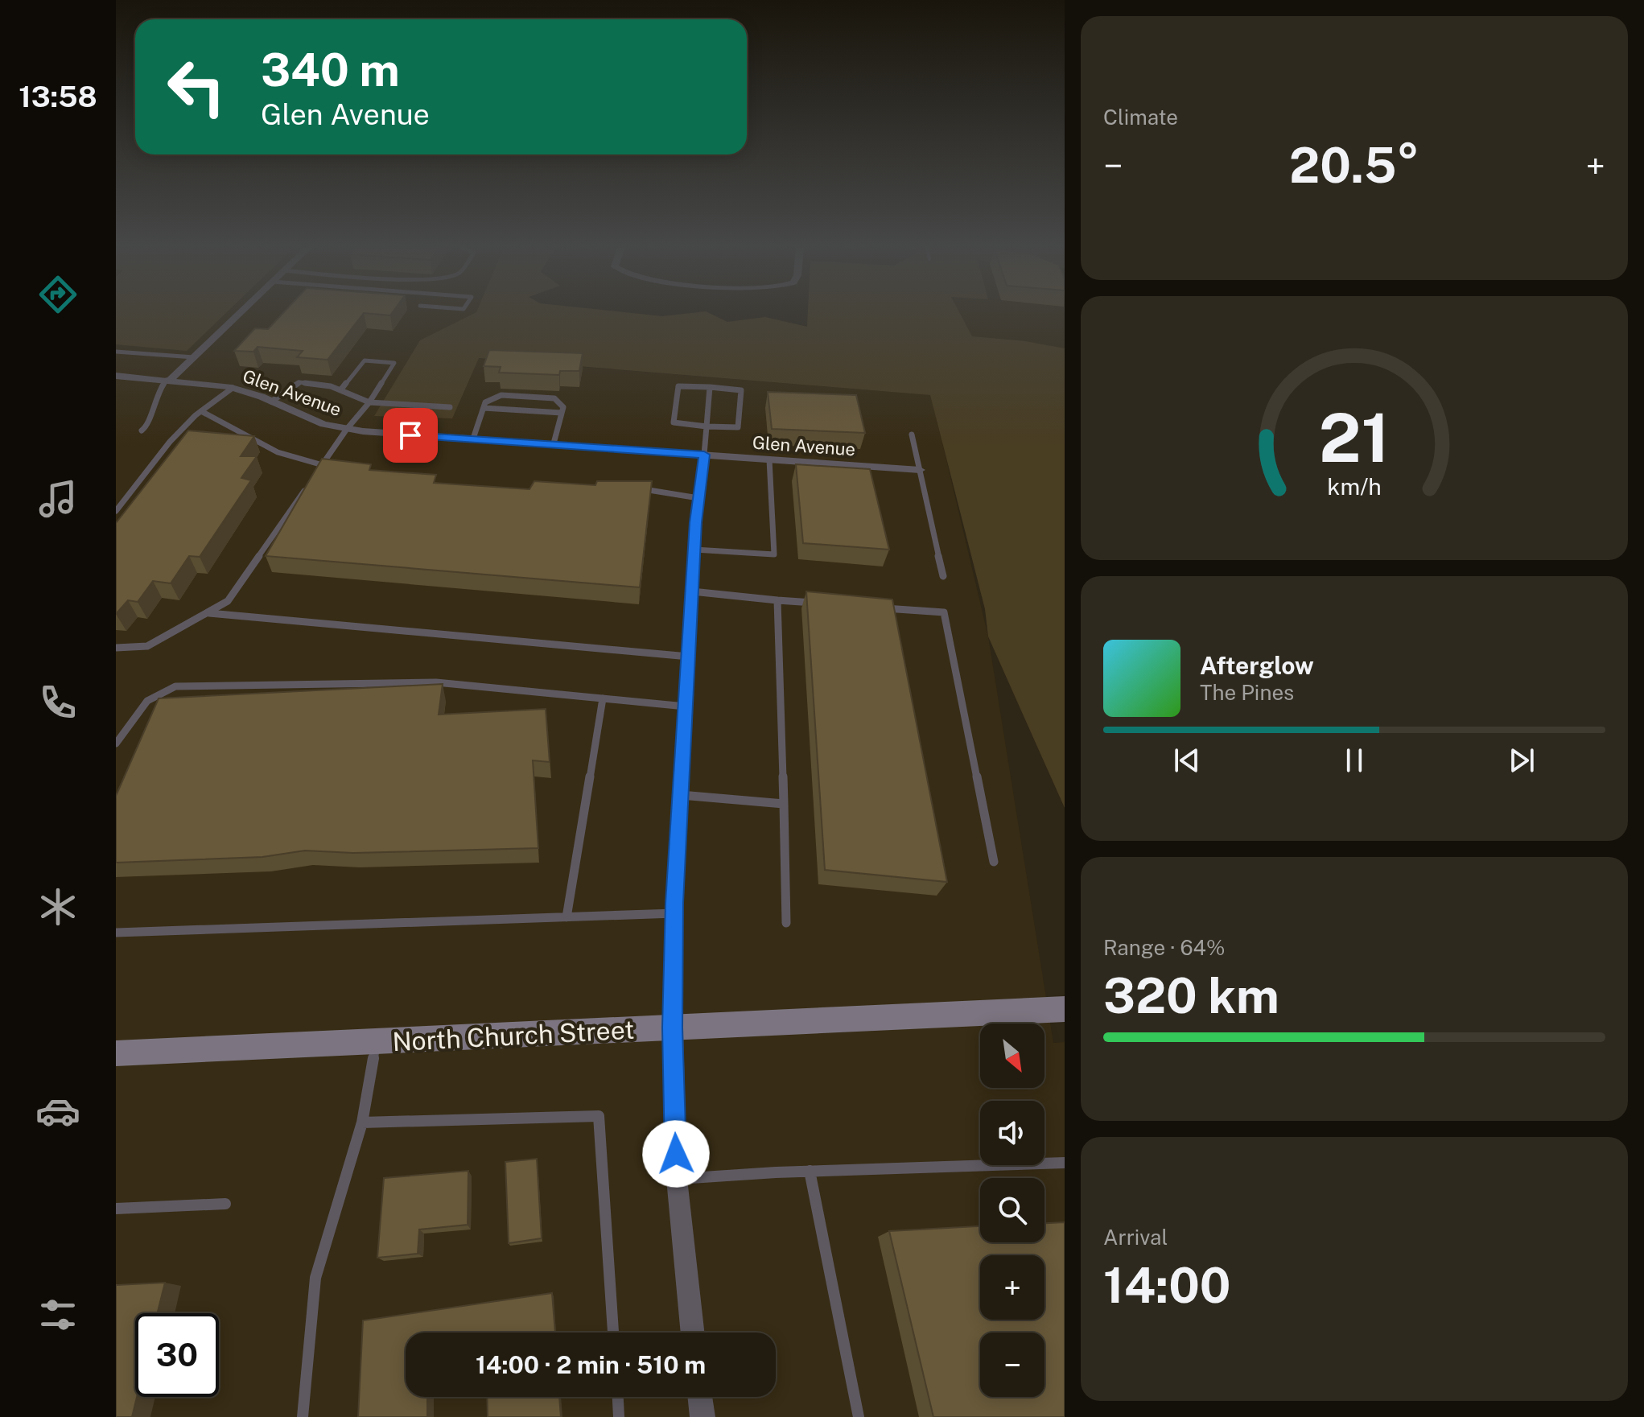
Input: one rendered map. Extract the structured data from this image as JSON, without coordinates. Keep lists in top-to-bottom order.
{
  "streets": {
    "main road": ["North Church Street"],
    "street": ["Glen Avenue"]
  },
  "north": "bottom right",
  "page": {
    "tabs": "13:58",
    "tile": [
      "Climate",
      ["Range · 64%", "320 km"],
      ["Arrival", "14:00"]
    ],
    "turn": ["340 m", "Glen Avenue"],
    "heat": ["−", "20.5°", "+"],
    "song": ["Afterglow", "The Pines"],
    "map_buttons": ["+", "−"],
    "limit": "30",
    "trip": "14:00 · 2 min · 510 m",
    "gauge": ["21", "km/h"]
  }
}
